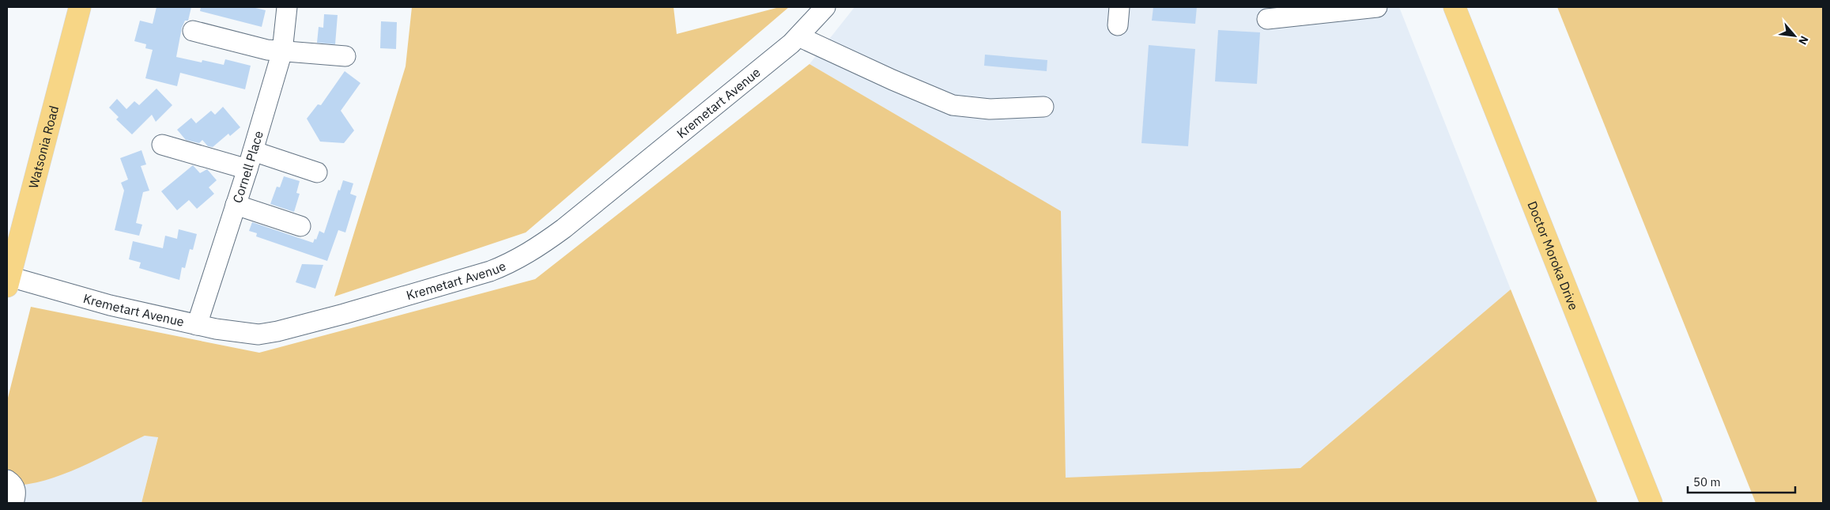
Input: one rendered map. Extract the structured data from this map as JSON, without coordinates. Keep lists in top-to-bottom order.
{
  "streets": {
    "main road": ["Watsonia Road", "Doctor Moroka Drive"],
    "street": ["Kremetart Avenue", "Cornell Place"]
  },
  "crossings": [
    ["Kremetart Avenue", "Watsonia Road"],
    ["Kremetart Avenue", "Cornell Place"]
  ],
  "scale_bar": "50 m",
  "north": "bottom right"
}
